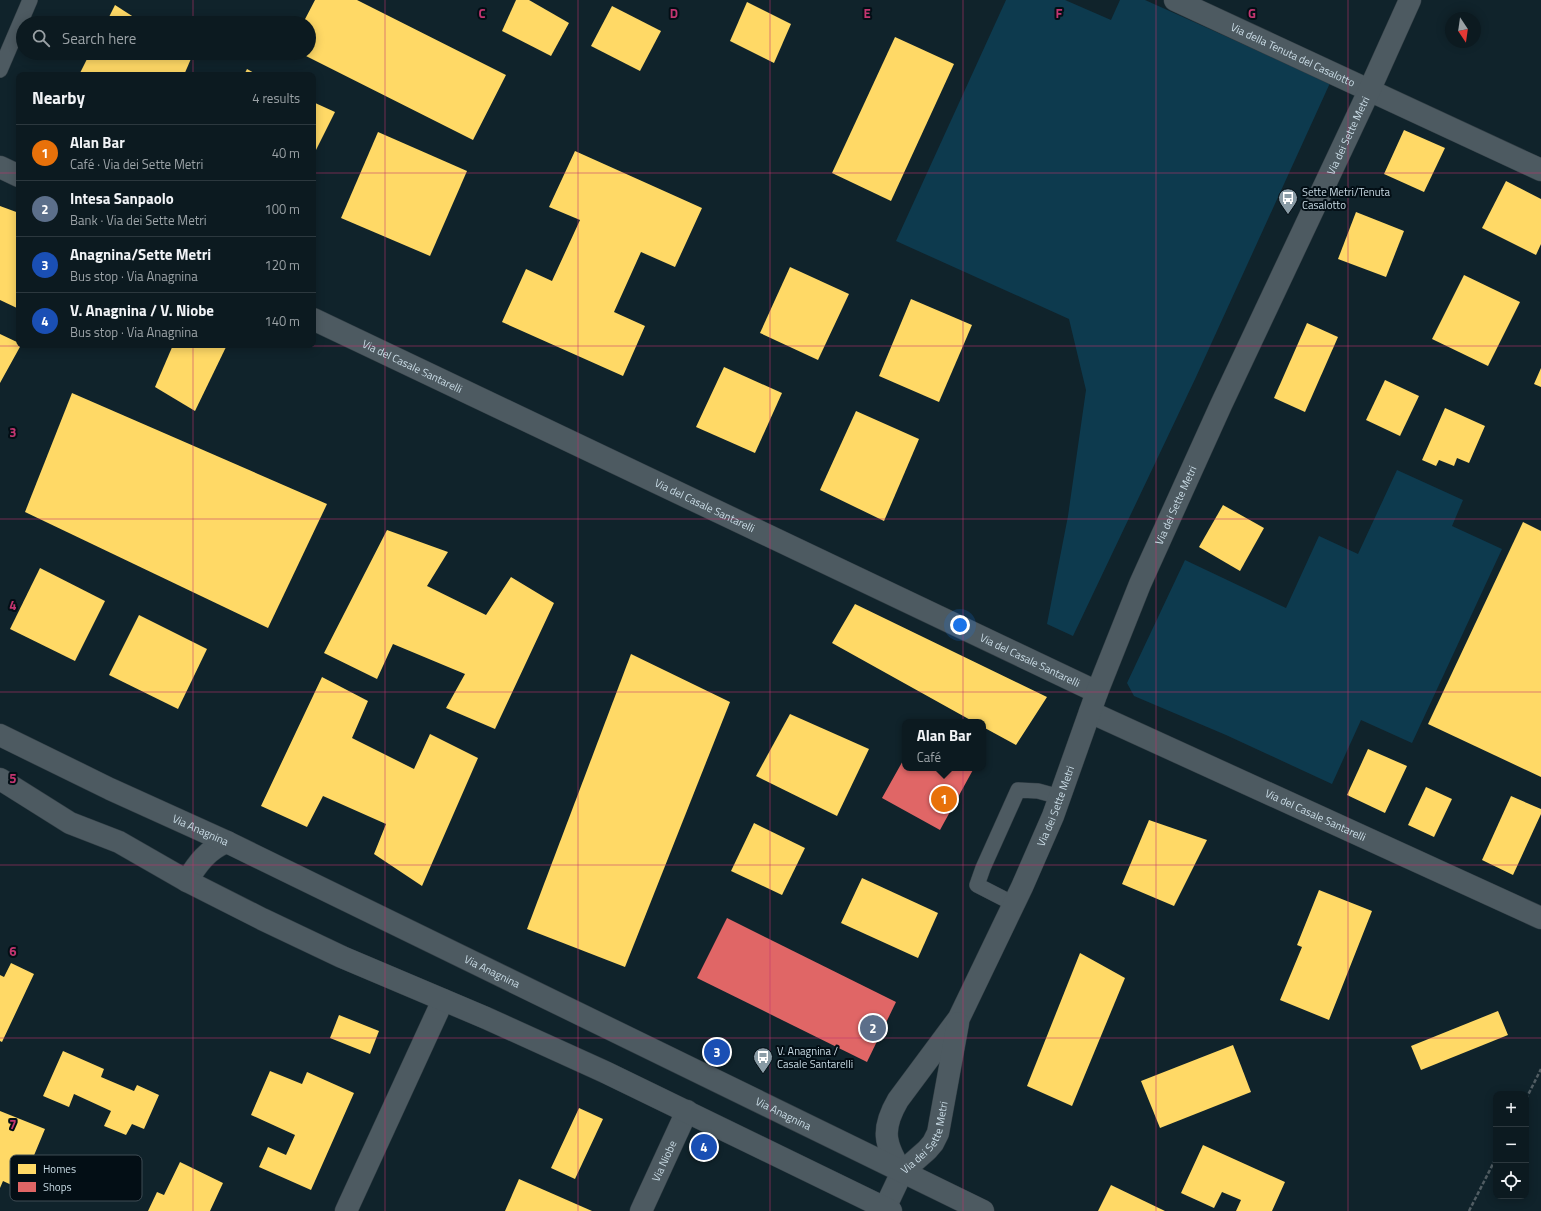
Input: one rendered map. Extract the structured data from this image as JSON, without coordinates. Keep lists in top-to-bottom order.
{
  "streets": {
    "street": [
      "Via della Tenuta del Casalotto",
      "Via dei Sette Metri",
      "Via del Casale Santarelli",
      "Via Anagnina",
      "Via Niobe"
    ]
  },
  "crossings": [
    ["Via della Tenuta del Casalotto", "Via dei Sette Metri"],
    ["Via dei Sette Metri", "Via del Casale Santarelli"],
    ["Via dei Sette Metri", "Via Anagnina"]
  ],
  "places": {
    "bus stop": ["Sette Metri/Tenuta Casalotto", "V. Anagnina / Casale Santarelli"]
  },
  "legend": ["Homes", "Shops"],
  "north": "bottom",
  "page": {
    "search": "Search here",
    "heading": ["Nearby", "4 results"],
    "list": [
      {
        "mark": "1",
        "name": "Alan Bar",
        "note": "Café · Via dei Sette Metri",
        "value": "40 m"
      },
      {
        "mark": "2",
        "name": "Intesa Sanpaolo",
        "note": "Bank · Via dei Sette Metri",
        "value": "100 m"
      },
      {
        "mark": "3",
        "name": "Anagnina/Sette Metri",
        "note": "Bus stop · Via Anagnina",
        "value": "120 m"
      },
      {
        "mark": "4",
        "name": "V. Anagnina / V. Niobe",
        "note": "Bus stop · Via Anagnina",
        "value": "140 m"
      }
    ],
    "popup": ["Alan Bar", "Café"],
    "pins": [
      "1",
      "2",
      "3",
      "4"
    ],
    "map_buttons": ["+", "−"]
  },
  "grid": {
    "columns": [
      "C",
      "D",
      "E",
      "F",
      "G"
    ],
    "rows": [
      "3",
      "4",
      "5",
      "6",
      "7"
    ]
  }
}
